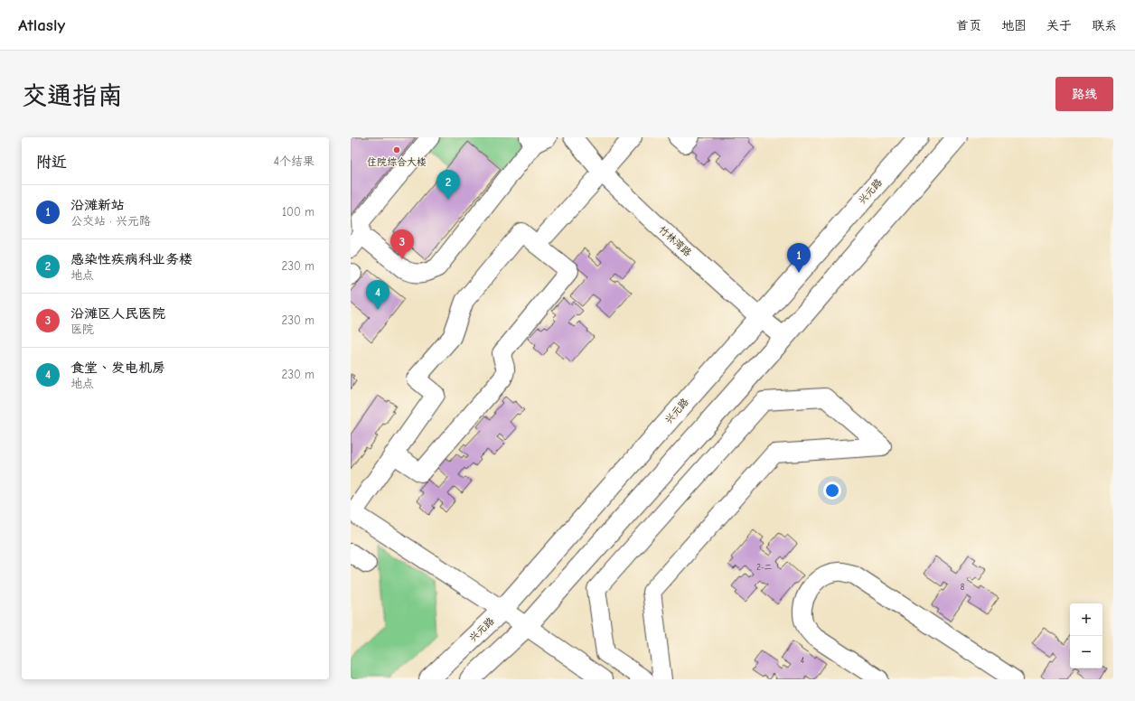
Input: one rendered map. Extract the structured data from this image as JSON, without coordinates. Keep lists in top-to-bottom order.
{
  "streets": {
    "main road": ["兴元路"],
    "street": ["竹林湾路"]
  },
  "crossings": [
    ["兴元路", "竹林湾路"]
  ],
  "places": ["住院综合大楼"],
  "house_numbers": ["2-二", "8", "4"],
  "page": {
    "header": "Atlasly",
    "nav": [
      "首页",
      "地图",
      "关于",
      "联系"
    ],
    "buttons": "路线",
    "title": "交通指南",
    "heading": ["附近", "4个结果"],
    "pins": [
      "2",
      "3",
      "1",
      "4"
    ],
    "list": [
      {
        "mark": "1",
        "name": "沿滩新站",
        "note": "公交站 · 兴元路",
        "value": "100 m"
      },
      {
        "mark": "2",
        "name": "感染性疾病科业务楼",
        "note": "地点",
        "value": "230 m"
      },
      {
        "mark": "3",
        "name": "沿滩区人民医院",
        "note": "医院",
        "value": "230 m"
      },
      {
        "mark": "4",
        "name": "食堂、发电机房",
        "note": "地点",
        "value": "230 m"
      }
    ],
    "map_buttons": ["+", "−"]
  }
}
